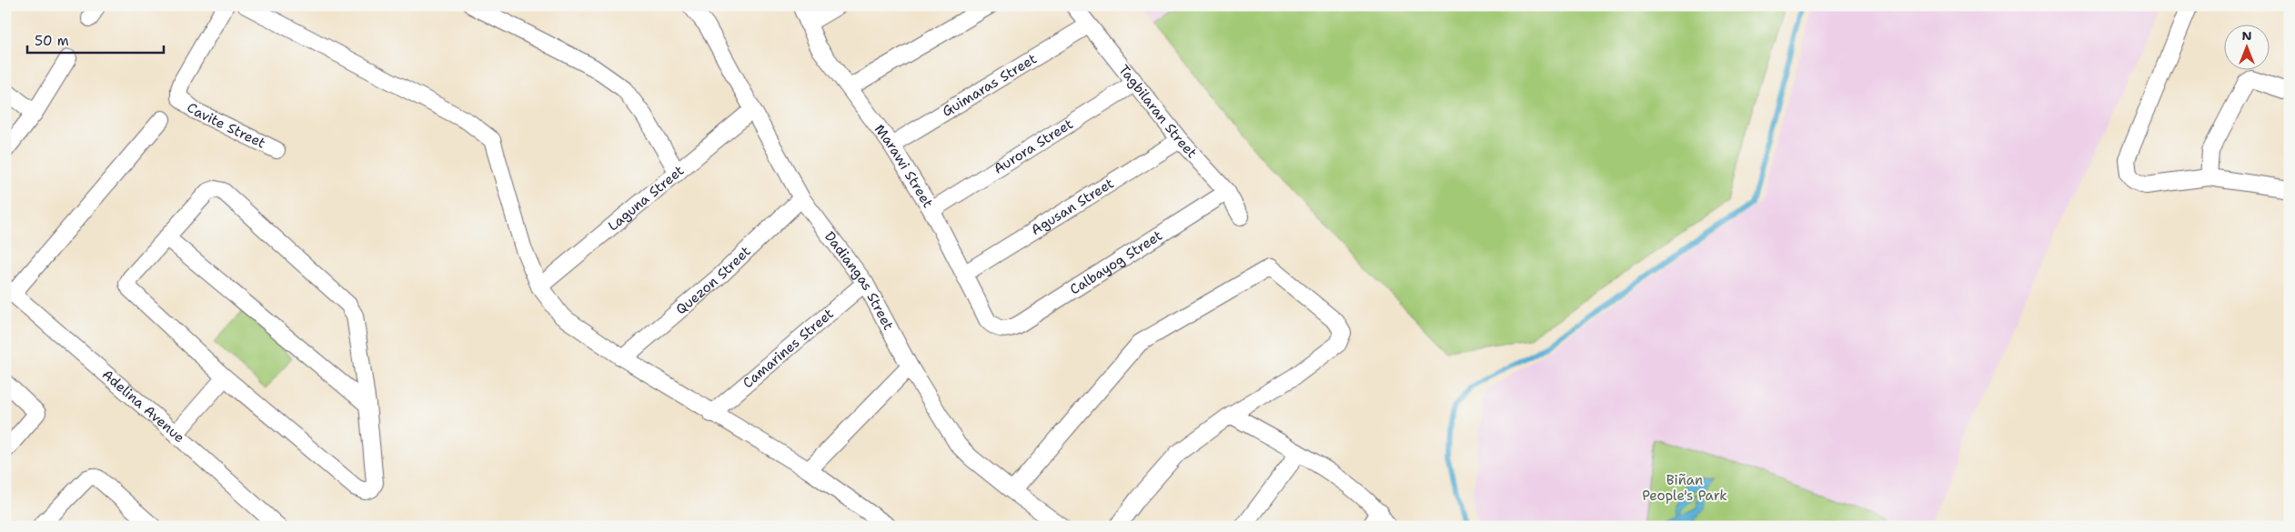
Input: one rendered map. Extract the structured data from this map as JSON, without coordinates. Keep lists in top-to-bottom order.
{
  "streets": {
    "street": [
      "Guimaras Street",
      "Tagbilaran Street",
      "Cavite Street",
      "Aurora Street",
      "Marawi Street",
      "Laguna Street",
      "Agusan Street",
      "Calbayog Street",
      "Quezon Street",
      "Dadiangas Street",
      "Camarines Street",
      "Adelina Avenue"
    ]
  },
  "crossings": [
    ["Guimaras Street", "Tagbilaran Street"],
    ["Guimaras Street", "Marawi Street"],
    ["Tagbilaran Street", "Aurora Street"],
    ["Tagbilaran Street", "Agusan Street"],
    ["Tagbilaran Street", "Calbayog Street"],
    ["Aurora Street", "Marawi Street"],
    ["Marawi Street", "Agusan Street"],
    ["Marawi Street", "Calbayog Street"],
    ["Laguna Street", "Dadiangas Street"],
    ["Quezon Street", "Dadiangas Street"],
    ["Dadiangas Street", "Camarines Street"]
  ],
  "parks": ["Biñan People's Park"],
  "scale_bar": "50 m",
  "north": "top"
}
